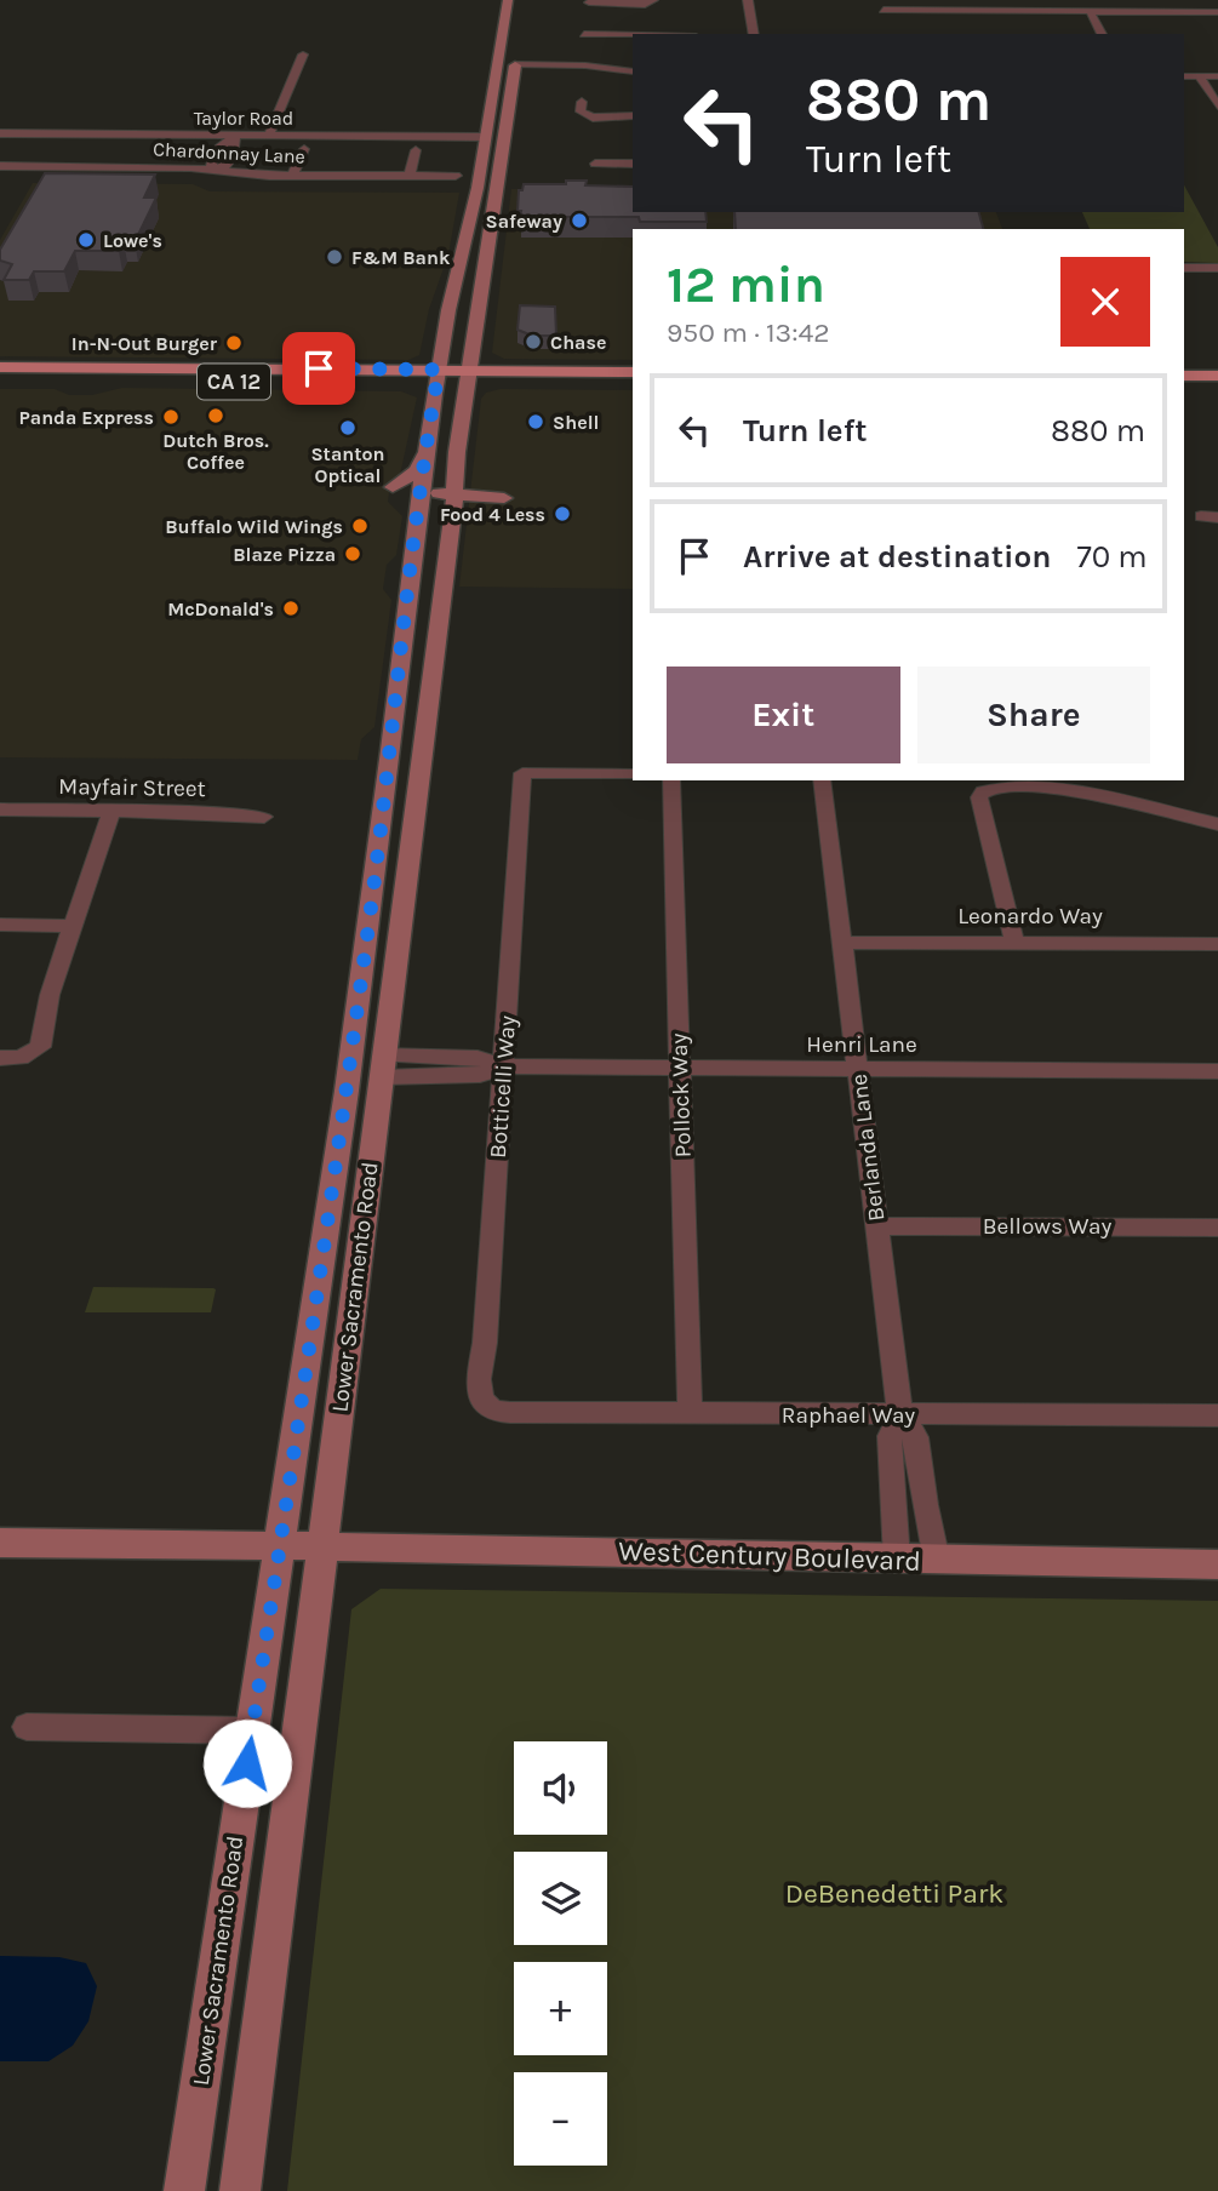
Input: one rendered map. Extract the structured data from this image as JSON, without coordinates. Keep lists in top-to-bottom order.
{
  "streets": {
    "main road": ["CA 12", "Lower Sacramento Road", "West Century Boulevard"],
    "street": [
      "Taylor Road",
      "Chardonnay Lane",
      "Mayfair Street",
      "Leonardo Way",
      "Henri Lane",
      "Botticelli Way",
      "Pollock Way",
      "Berlanda Lane",
      "Bellows Way",
      "Raphael Way"
    ]
  },
  "crossings": [
    ["Taylor Road", "Lower Sacramento Road"],
    ["CA 12", "Lower Sacramento Road"],
    ["Leonardo Way", "Berlanda Lane"],
    ["Henri Lane", "Botticelli Way"],
    ["Henri Lane", "Pollock Way"],
    ["Henri Lane", "Berlanda Lane"],
    ["Henri Lane", "Lower Sacramento Road"],
    ["Botticelli Way", "Raphael Way"],
    ["Pollock Way", "Raphael Way"],
    ["Berlanda Lane", "Bellows Way"],
    ["Berlanda Lane", "Raphael Way"],
    ["Berlanda Lane", "West Century Boulevard"],
    ["Lower Sacramento Road", "West Century Boulevard"]
  ],
  "parks": ["DeBenedetti Park"],
  "places": [
    "Safeway",
    "Lowe's",
    "F&M Bank",
    "Chase",
    "In-N-Out Burger",
    "Dutch Bros. Coffee",
    "Panda Express",
    "Shell",
    "Stanton Optical",
    "Food 4 Less",
    "Buffalo Wild Wings",
    "Blaze Pizza",
    "McDonald's"
  ],
  "page": {
    "turn": ["880 m", "Turn left"],
    "heading": ["12 min", "950 m · 13:42"],
    "list": [
      {
        "name": "Turn left",
        "value": "880 m"
      },
      {
        "name": "Arrive at destination",
        "value": "70 m"
      }
    ],
    "buttons": ["Exit", "Share"],
    "map_buttons": ["+", "−"]
  }
}
